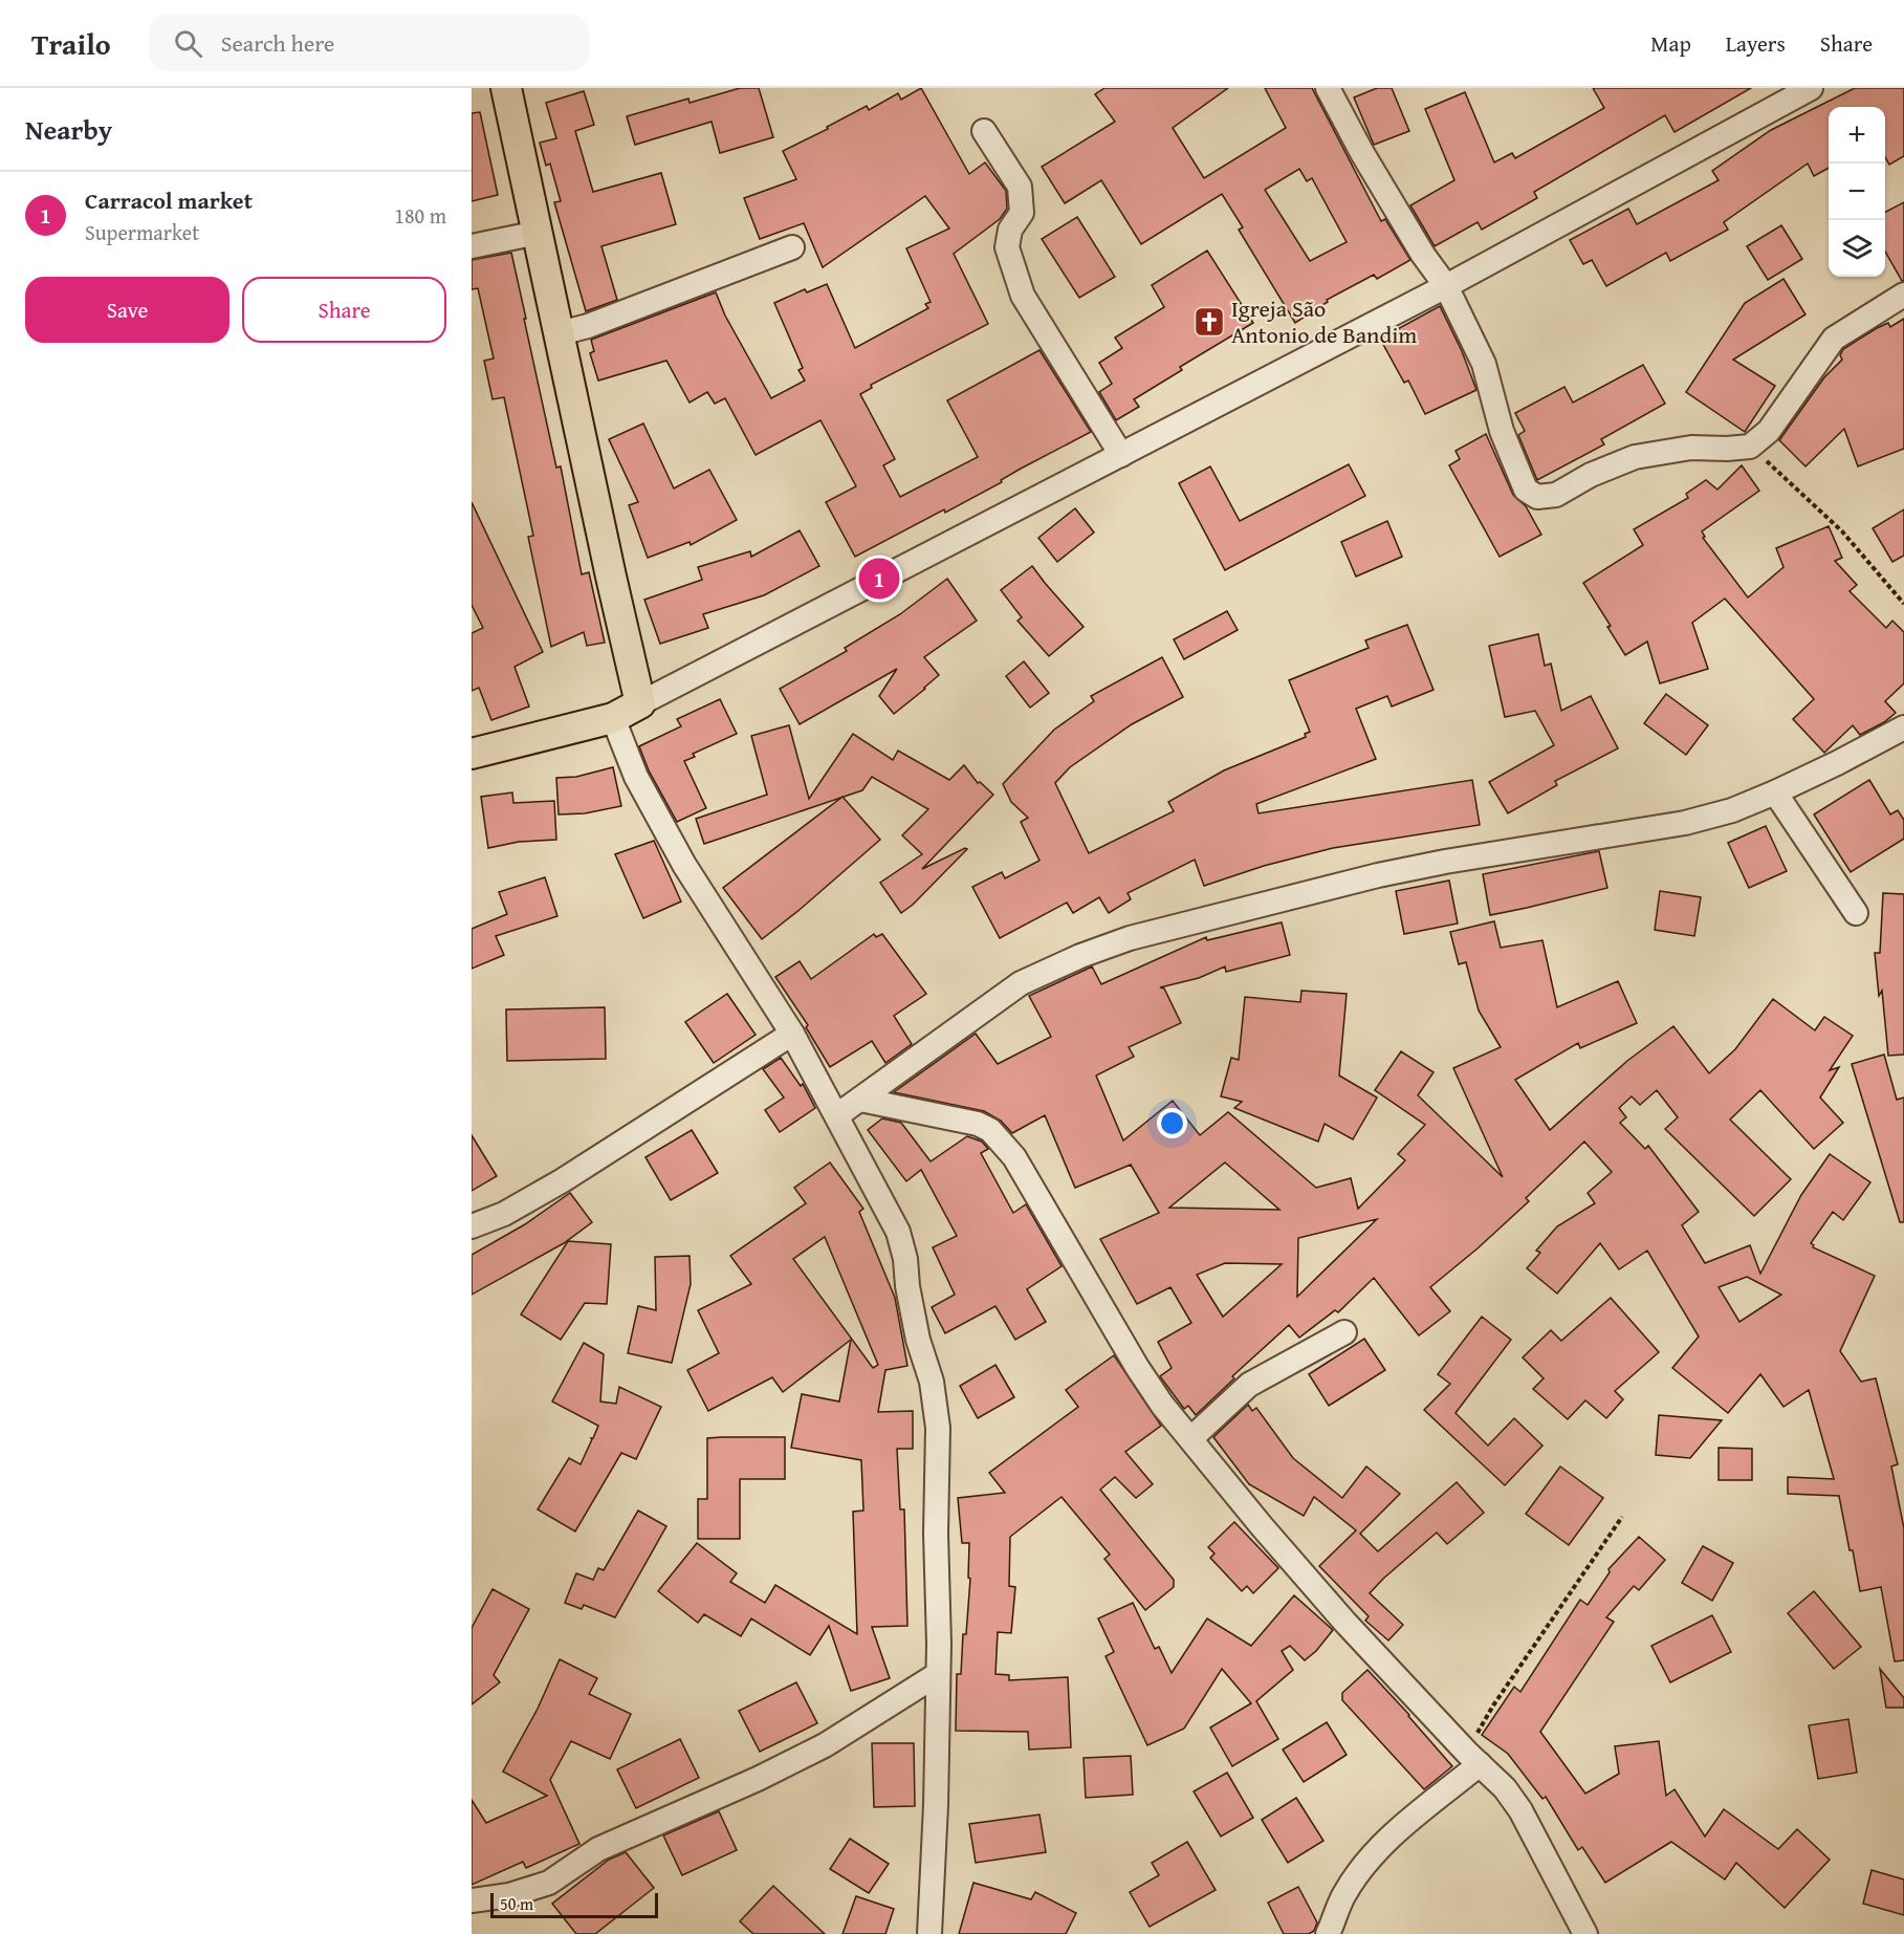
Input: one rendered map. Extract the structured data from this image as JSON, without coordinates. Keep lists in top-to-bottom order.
{
  "places": {
    "church": ["Igreja São Antonio de Bandim"]
  },
  "scale_bar": "50 m",
  "page": {
    "header": "Trailo",
    "search": "Search here",
    "nav": ["Map", "Layers", "Share"],
    "heading": "Nearby",
    "map_buttons": ["+", "−"],
    "list": [
      {
        "mark": "1",
        "name": "Carracol market",
        "note": "Supermarket",
        "value": "180 m"
      }
    ],
    "buttons": ["Save", "Share"],
    "pins": "1",
    "scale": "50 m"
  }
}
